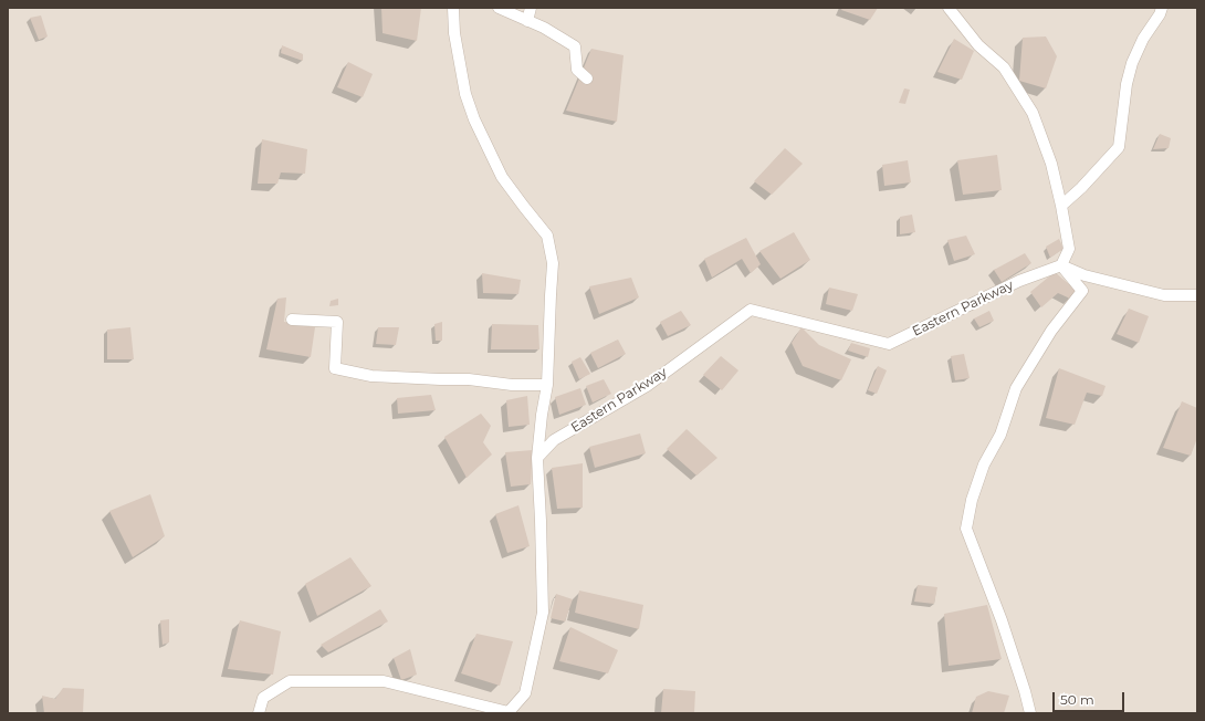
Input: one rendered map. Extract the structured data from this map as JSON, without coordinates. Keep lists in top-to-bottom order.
{
  "streets": {
    "street": ["Eastern Parkway"]
  },
  "scale_bar": "50 m"
}
